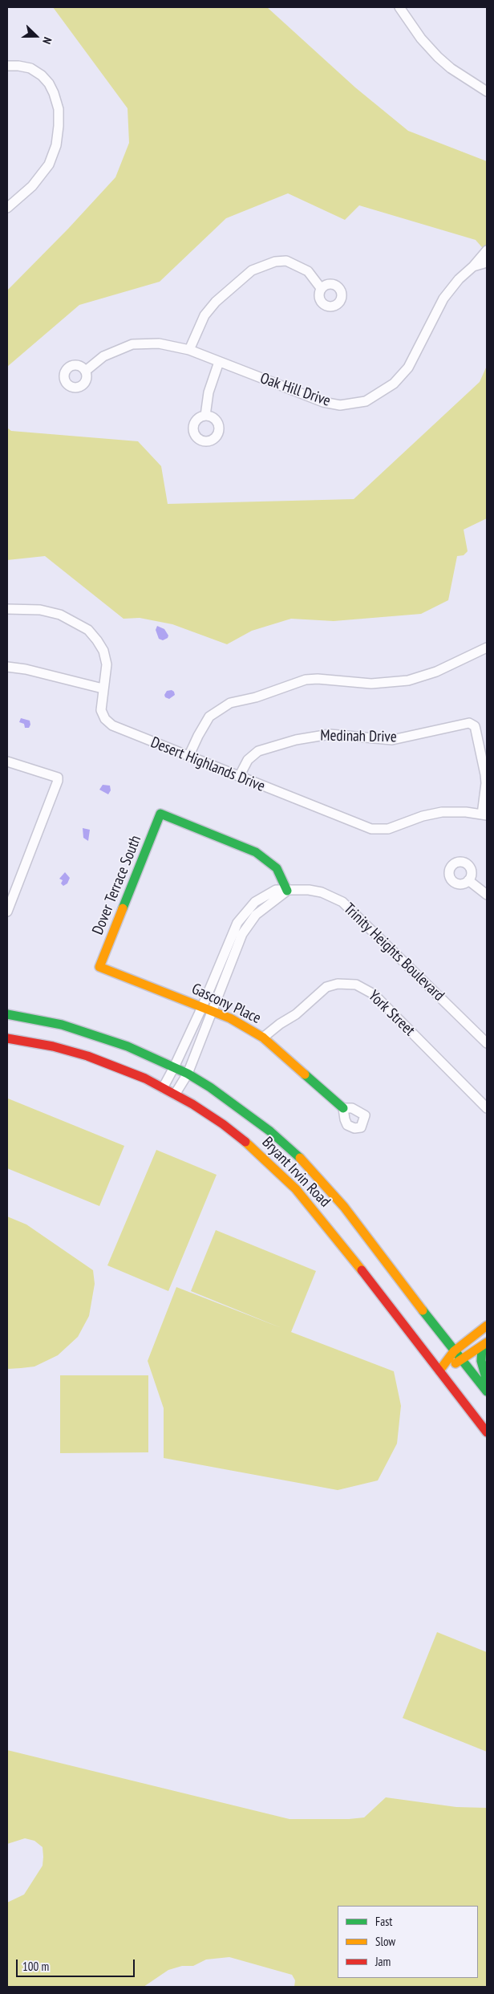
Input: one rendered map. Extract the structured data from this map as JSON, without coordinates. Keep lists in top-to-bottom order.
{
  "streets": {
    "main road": ["Dover Terrace South", "Gascony Place", "Bryant Irvin Road"],
    "street": [
      "Oak Hill Drive",
      "Medinah Drive",
      "Desert Highlands Drive",
      "Trinity Heights Boulevard",
      "York Street"
    ]
  },
  "crossings": [
    ["Medinah Drive", "Desert Highlands Drive"],
    ["Dover Terrace South", "Trinity Heights Boulevard"],
    ["Dover Terrace South", "Gascony Place"],
    ["Trinity Heights Boulevard", "Gascony Place"],
    ["Trinity Heights Boulevard", "Bryant Irvin Road"],
    ["Gascony Place", "York Street"]
  ],
  "legend": ["Fast", "Slow", "Jam"],
  "scale_bar": "100 m",
  "north": "right"
}
